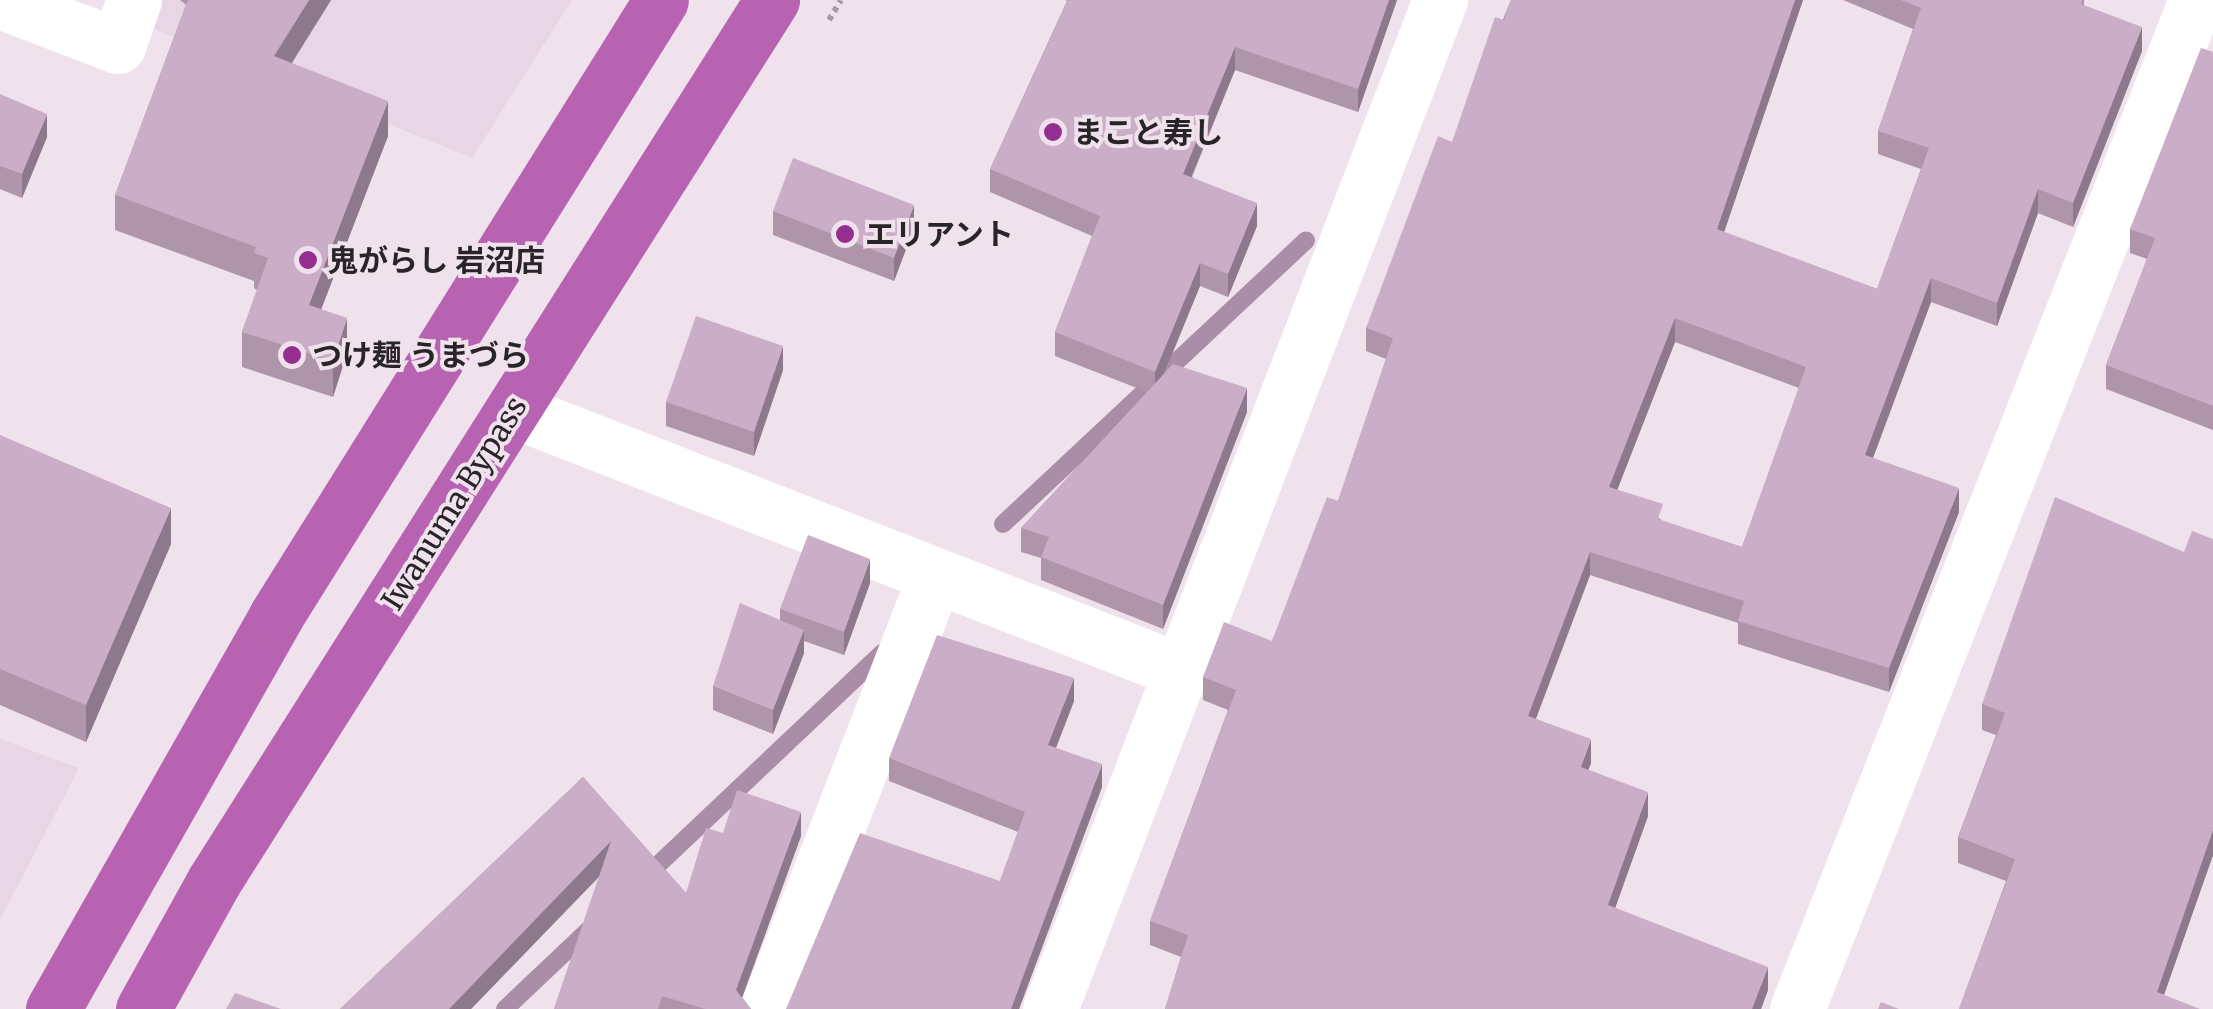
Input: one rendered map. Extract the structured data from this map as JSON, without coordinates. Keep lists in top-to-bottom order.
{
  "streets": {
    "highway": ["Iwanuma Bypass"]
  },
  "places": [
    "まこと寿し",
    "エリアント",
    "鬼がらし 岩沼店",
    "つけ麺 うまづら"
  ]
}
